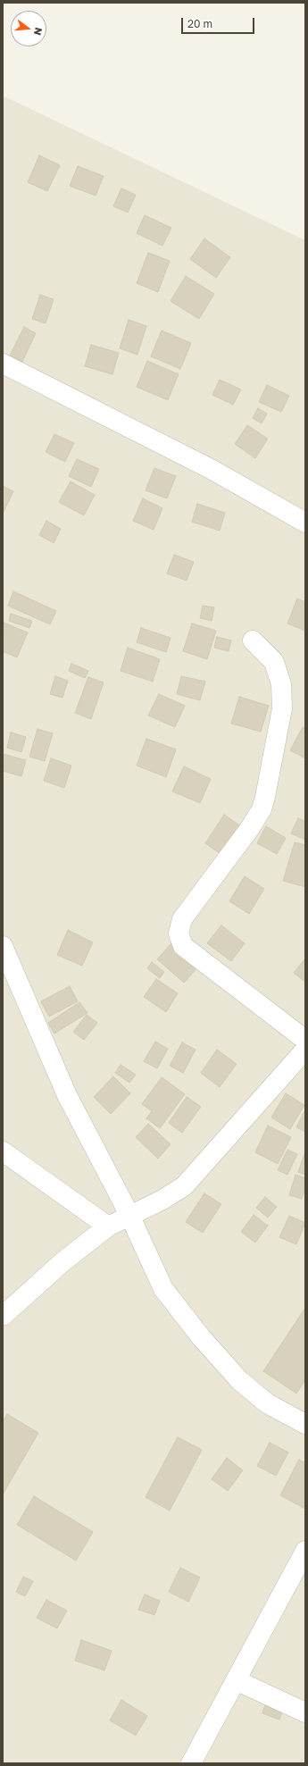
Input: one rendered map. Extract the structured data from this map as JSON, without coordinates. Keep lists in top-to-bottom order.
{
  "scale_bar": "20 m",
  "north": "right"
}
